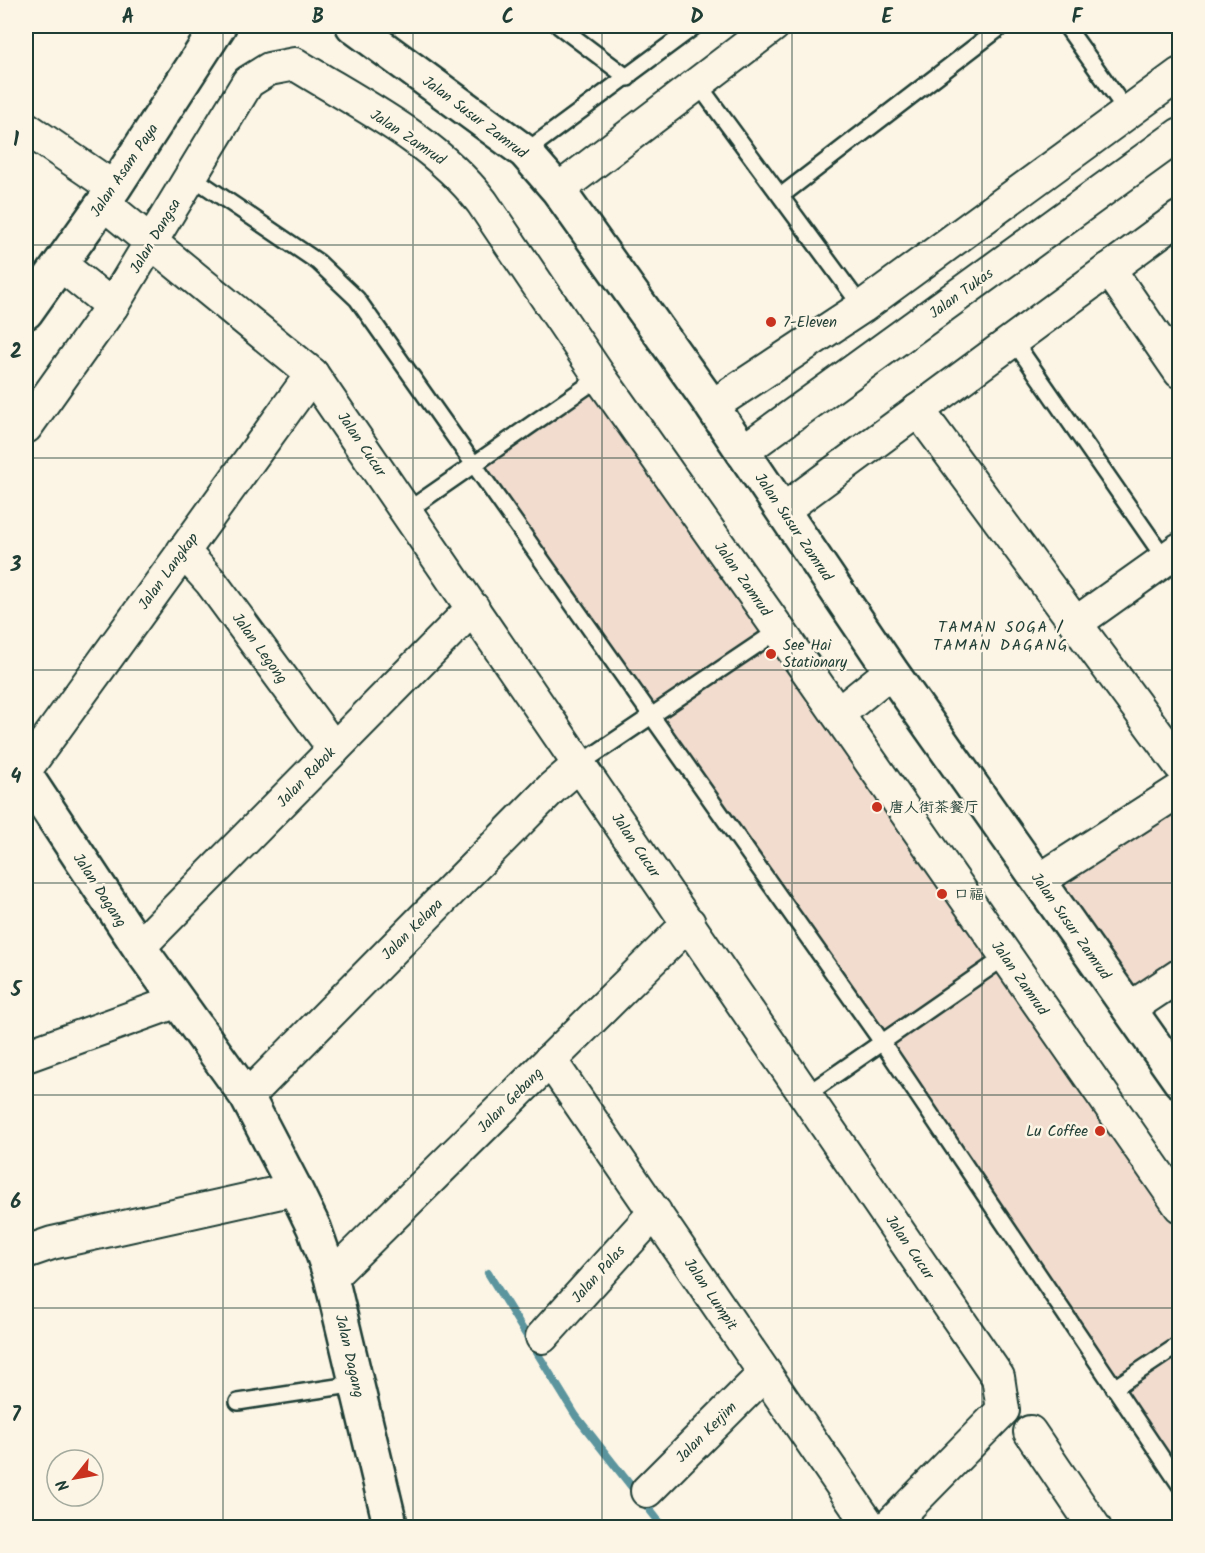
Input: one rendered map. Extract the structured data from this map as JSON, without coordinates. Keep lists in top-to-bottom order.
{
  "streets": {
    "street": [
      "Jalan Susur Zamrud",
      "Jalan Zamrud",
      "Jalan Asam Paya",
      "Jalan Dangsa",
      "Jalan Tukas",
      "Jalan Cucur",
      "Jalan Langkap",
      "Jalan Legong",
      "Jalan Rabok",
      "Jalan Dagang",
      "Jalan Kelapa",
      "Jalan Gebang",
      "Jalan Palas",
      "Jalan Lumpit",
      "Jalan Kerjim"
    ]
  },
  "crossings": [
    ["Jalan Susur Zamrud", "Jalan Tukas"],
    ["Jalan Zamrud", "Jalan Dangsa"],
    ["Jalan Asam Paya", "Jalan Cucur"],
    ["Jalan Dangsa", "Jalan Cucur"],
    ["Jalan Cucur", "Jalan Langkap"],
    ["Jalan Cucur", "Jalan Rabok"],
    ["Jalan Cucur", "Jalan Kelapa"],
    ["Jalan Cucur", "Jalan Gebang"],
    ["Jalan Langkap", "Jalan Legong"],
    ["Jalan Legong", "Jalan Rabok"],
    ["Jalan Rabok", "Jalan Dagang"],
    ["Jalan Dagang", "Jalan Kelapa"],
    ["Jalan Dagang", "Jalan Gebang"],
    ["Jalan Gebang", "Jalan Lumpit"],
    ["Jalan Palas", "Jalan Lumpit"],
    ["Jalan Lumpit", "Jalan Kerjim"]
  ],
  "districts": ["TAMAN SOGA / TAMAN DAGANG"],
  "places": [
    "7-Eleven",
    "See Hai Stationary",
    "唐人街茶餐厅",
    "口福",
    "Lu Coffee"
  ],
  "north": "bottom left",
  "grid": {
    "columns": [
      "A",
      "B",
      "C",
      "D",
      "E",
      "F"
    ],
    "rows": [
      "1",
      "2",
      "3",
      "4",
      "5",
      "6",
      "7"
    ]
  }
}
